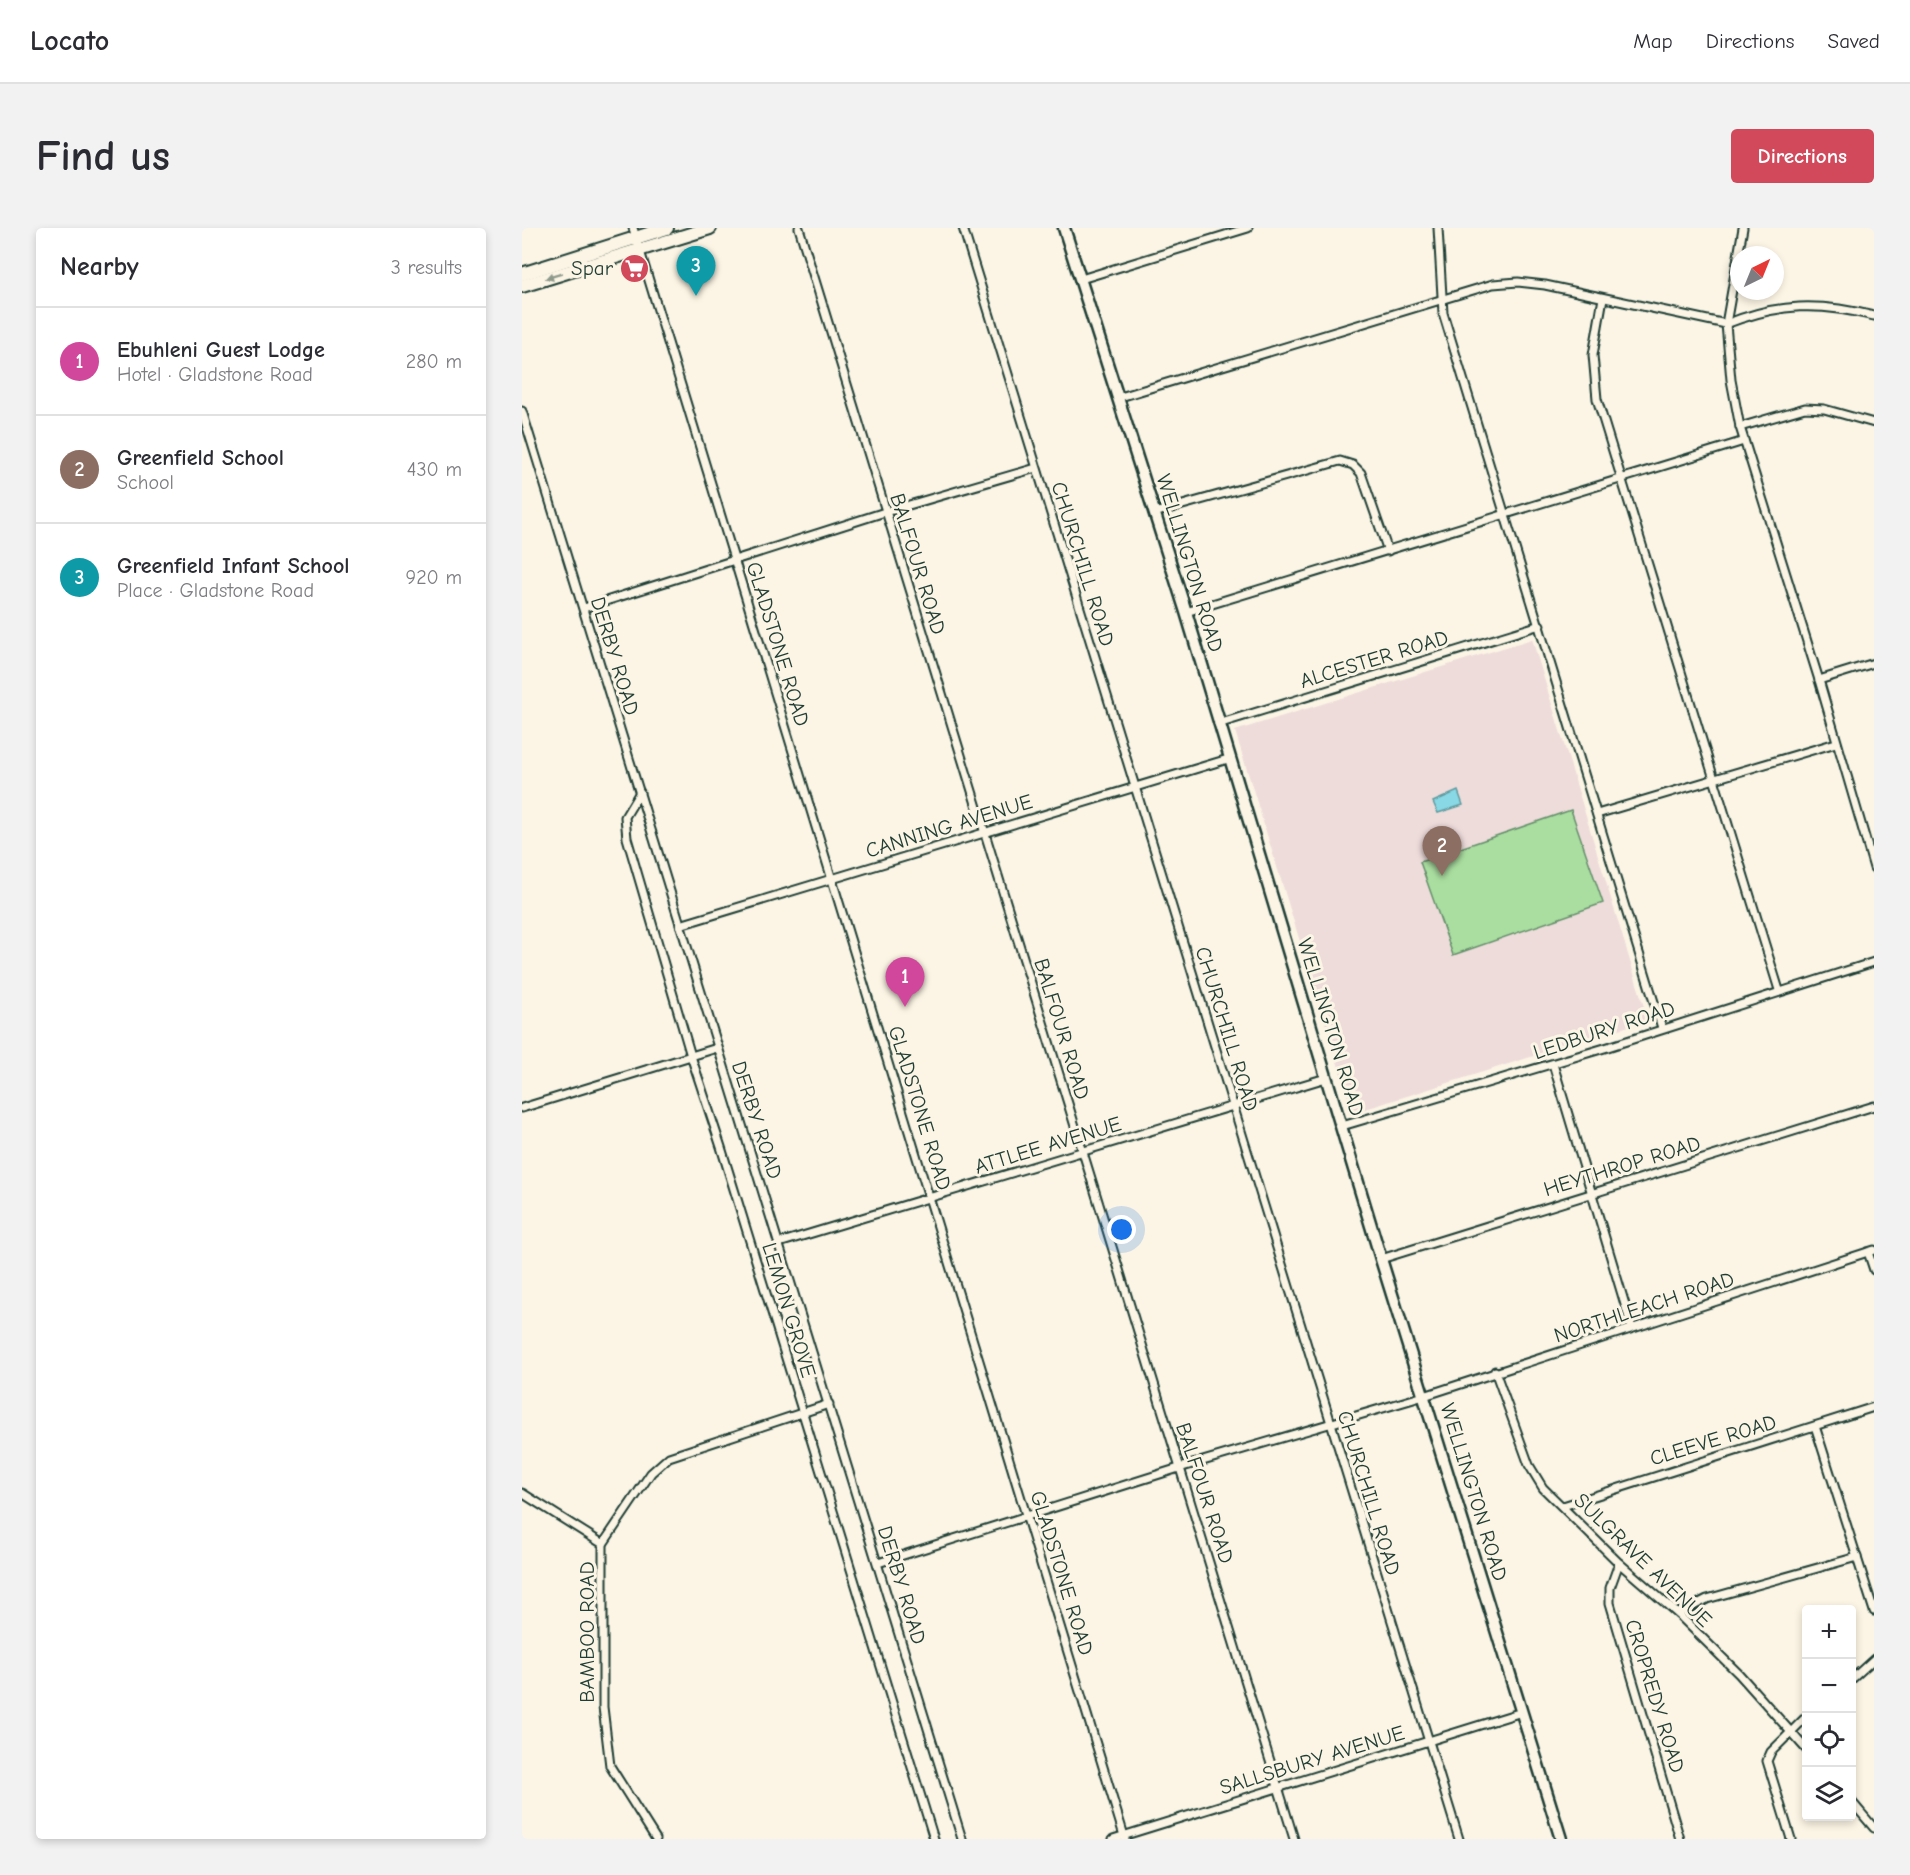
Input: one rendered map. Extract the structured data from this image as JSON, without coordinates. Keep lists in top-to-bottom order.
{
  "streets": {
    "main road": ["WELLINGTON ROAD"],
    "street": [
      "BALFOUR ROAD",
      "CHURCHILL ROAD",
      "GLADSTONE ROAD",
      "DERBY ROAD",
      "ALCESTER ROAD",
      "CANNING AVENUE",
      "LEDBURY ROAD",
      "ATTLEE AVENUE",
      "HEYTHROP ROAD",
      "NORTHLEACH ROAD",
      "LEMON GROVE",
      "CLEEVE ROAD",
      "SULGRAVE AVENUE",
      "BAMBOO ROAD",
      "CROPREDY ROAD",
      "SALLSBURY AVENUE"
    ]
  },
  "crossings": [
    ["WELLINGTON ROAD", "ALCESTER ROAD"],
    ["WELLINGTON ROAD", "CANNING AVENUE"],
    ["WELLINGTON ROAD", "LEDBURY ROAD"],
    ["WELLINGTON ROAD", "ATTLEE AVENUE"],
    ["WELLINGTON ROAD", "HEYTHROP ROAD"],
    ["WELLINGTON ROAD", "NORTHLEACH ROAD"],
    ["WELLINGTON ROAD", "SALLSBURY AVENUE"],
    ["BALFOUR ROAD", "CANNING AVENUE"],
    ["BALFOUR ROAD", "ATTLEE AVENUE"],
    ["BALFOUR ROAD", "NORTHLEACH ROAD"],
    ["BALFOUR ROAD", "SALLSBURY AVENUE"],
    ["CHURCHILL ROAD", "CANNING AVENUE"],
    ["CHURCHILL ROAD", "ATTLEE AVENUE"],
    ["CHURCHILL ROAD", "NORTHLEACH ROAD"],
    ["CHURCHILL ROAD", "SALLSBURY AVENUE"],
    ["GLADSTONE ROAD", "CANNING AVENUE"],
    ["GLADSTONE ROAD", "ATTLEE AVENUE"],
    ["GLADSTONE ROAD", "NORTHLEACH ROAD"],
    ["GLADSTONE ROAD", "SALLSBURY AVENUE"],
    ["DERBY ROAD", "CANNING AVENUE"],
    ["DERBY ROAD", "ATTLEE AVENUE"],
    ["DERBY ROAD", "NORTHLEACH ROAD"],
    ["DERBY ROAD", "LEMON GROVE"],
    ["DERBY ROAD", "BAMBOO ROAD"],
    ["NORTHLEACH ROAD", "SULGRAVE AVENUE"],
    ["LEMON GROVE", "BAMBOO ROAD"],
    ["CLEEVE ROAD", "SULGRAVE AVENUE"],
    ["SULGRAVE AVENUE", "CROPREDY ROAD"]
  ],
  "places": {
    "supermarket": ["Spar"]
  },
  "north": "top right",
  "page": {
    "header": "Locato",
    "nav": ["Map", "Directions", "Saved"],
    "buttons": "Directions",
    "title": "Find us",
    "heading": ["Nearby", "3 results"],
    "pins": ["3", "2", "1"],
    "list": [
      {
        "mark": "1",
        "name": "Ebuhleni Guest Lodge",
        "note": "Hotel · Gladstone Road",
        "value": "280 m"
      },
      {
        "mark": "2",
        "name": "Greenfield School",
        "note": "School",
        "value": "430 m"
      },
      {
        "mark": "3",
        "name": "Greenfield Infant School",
        "note": "Place · Gladstone Road",
        "value": "920 m"
      }
    ],
    "map_buttons": ["+", "−"]
  }
}
